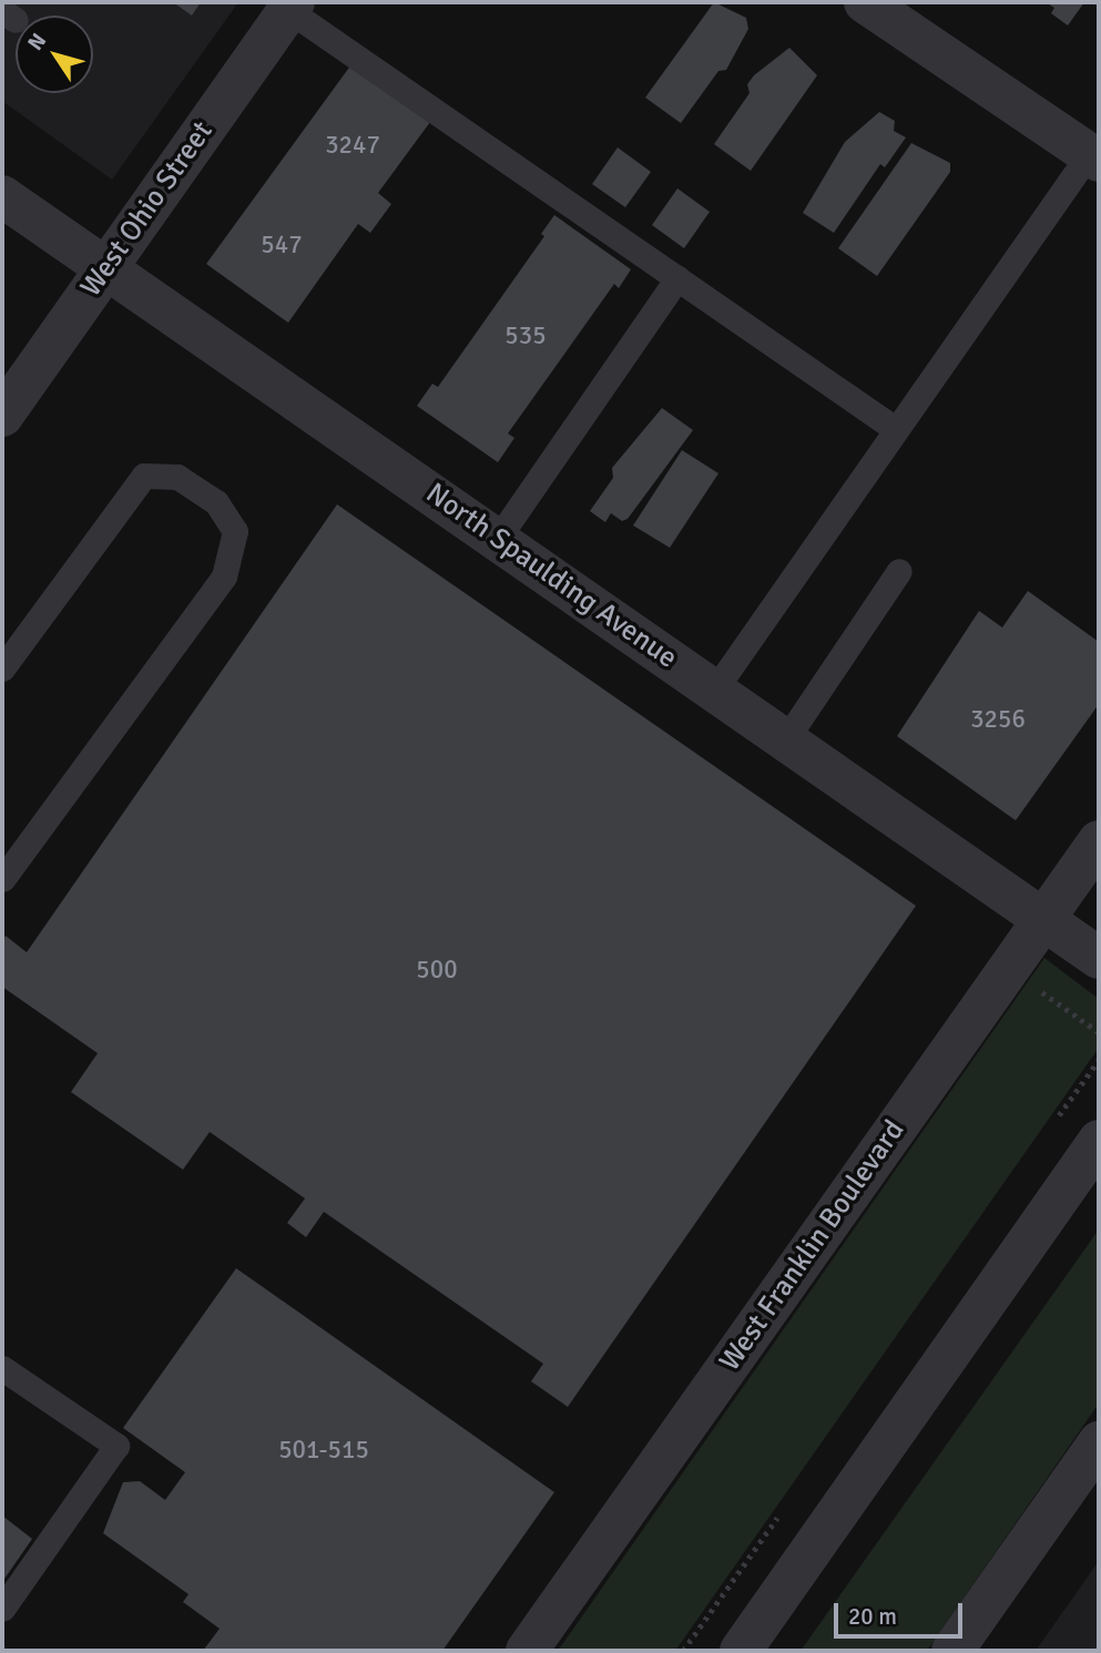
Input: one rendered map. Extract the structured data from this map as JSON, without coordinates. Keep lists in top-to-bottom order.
{
  "streets": {
    "street": ["West Ohio Street", "North Spaulding Avenue", "West Franklin Boulevard"]
  },
  "crossings": [
    ["West Ohio Street", "North Spaulding Avenue"],
    ["North Spaulding Avenue", "West Franklin Boulevard"]
  ],
  "house_numbers": [
    "3247",
    "547",
    "535",
    "3256",
    "500",
    "501-515"
  ],
  "scale_bar": "20 m",
  "north": "top left"
}
